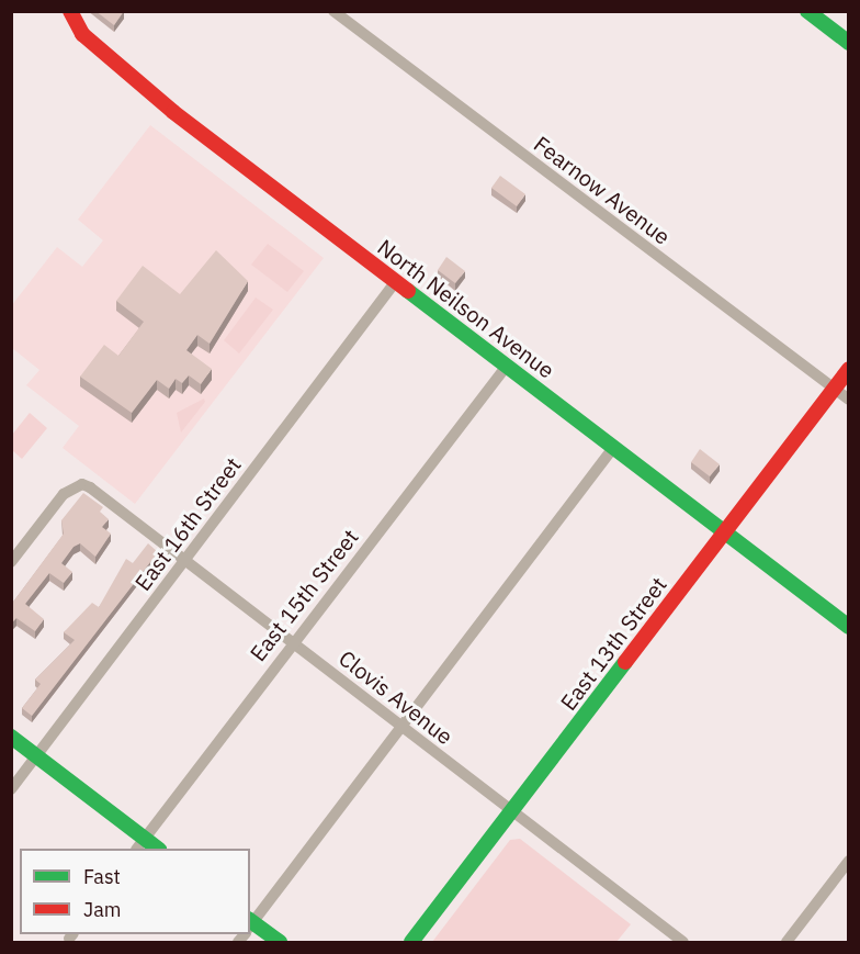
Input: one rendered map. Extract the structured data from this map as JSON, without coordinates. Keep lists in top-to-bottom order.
{
  "streets": {
    "main road": ["North Neilson Avenue", "East 13th Street"],
    "street": [
      "Fearnow Avenue",
      "East 16th Street",
      "East 15th Street",
      "Clovis Avenue"
    ]
  },
  "crossings": [
    ["Fearnow Avenue", "East 13th Street"],
    ["North Neilson Avenue", "East 16th Street"],
    ["North Neilson Avenue", "East 15th Street"],
    ["North Neilson Avenue", "East 13th Street"],
    ["East 16th Street", "Clovis Avenue"],
    ["East 15th Street", "Clovis Avenue"],
    ["East 13th Street", "Clovis Avenue"]
  ],
  "legend": ["Fast", "Jam"]
}
